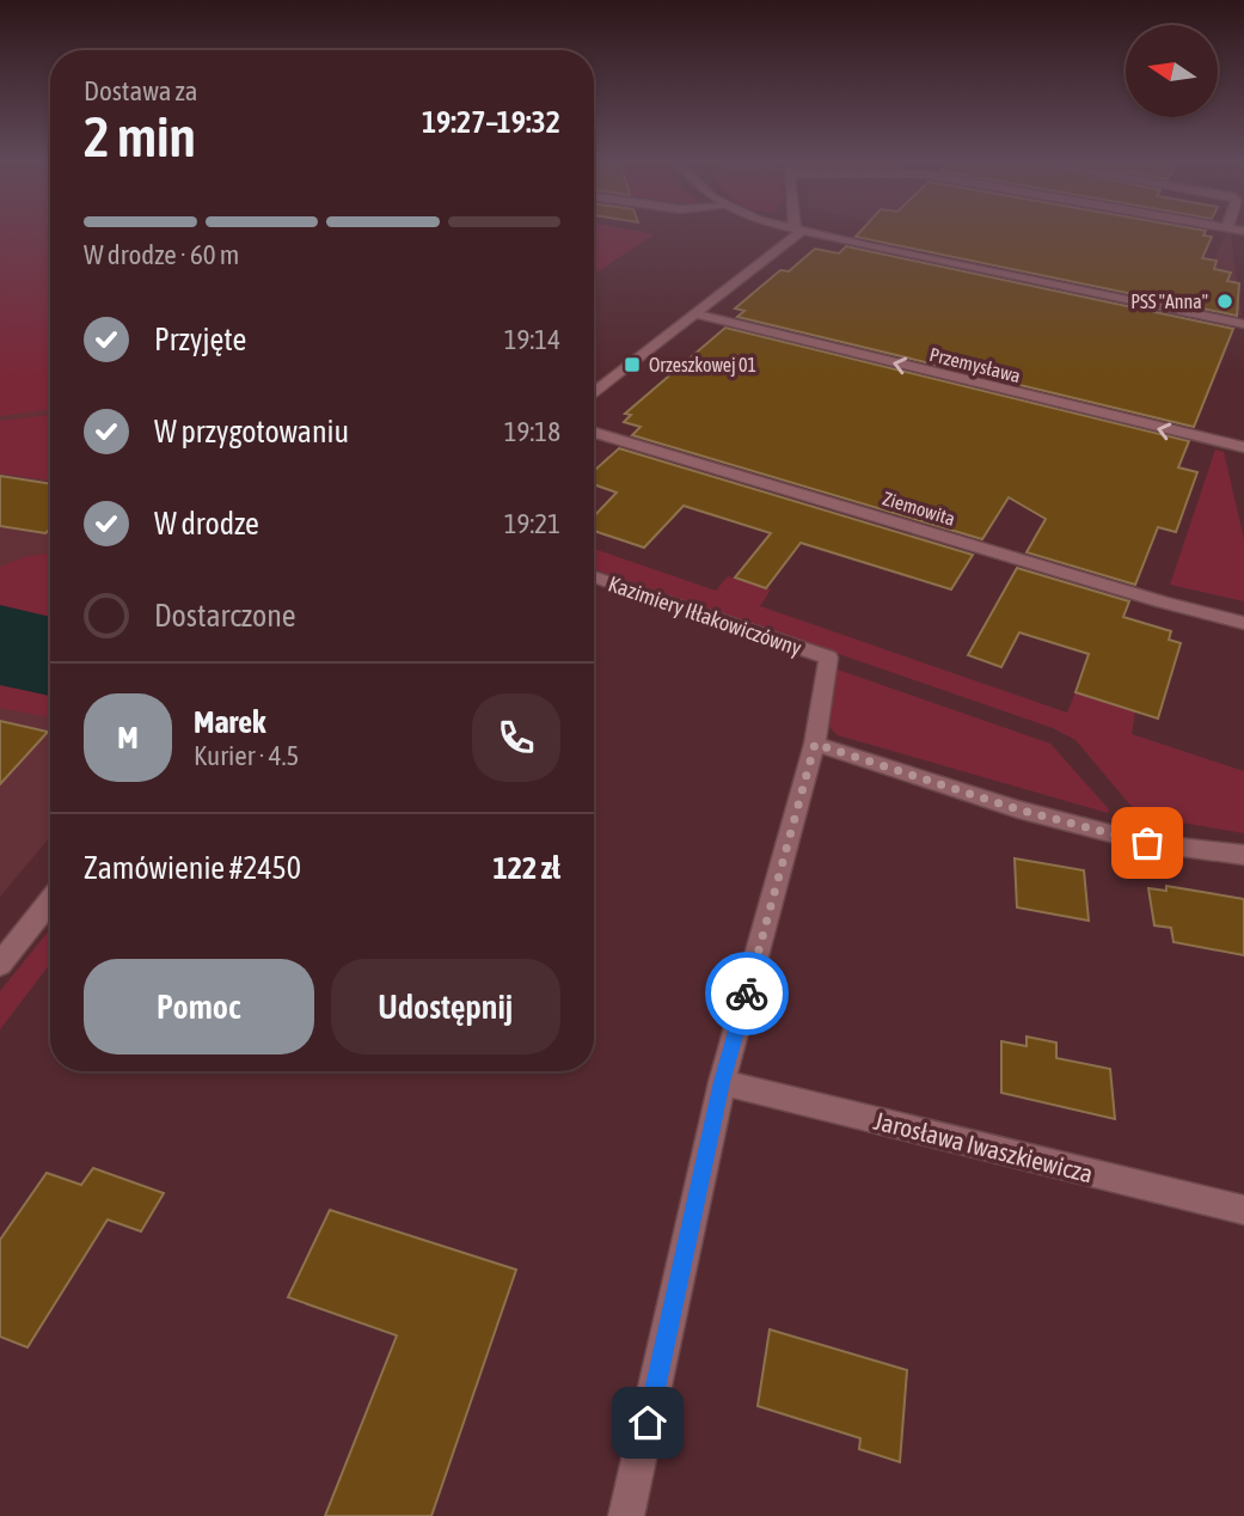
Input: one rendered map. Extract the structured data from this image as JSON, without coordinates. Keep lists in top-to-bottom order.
{
  "streets": {
    "street": [
      "Przemysława",
      "Ziemowita",
      "Kazimiery Iłłakowiczówny",
      "Jarosława Iwaszkiewicza"
    ]
  },
  "places": {
    "other": ["PSS \"Anna\""],
    "transit": ["Orzeszkowej 01"]
  },
  "north": "left",
  "page": {
    "heading": ["2 min", "Dostawa za", "19:27–19:32"],
    "panel": [
      "Marek",
      "Kurier · 4.5",
      "Zamówienie #2450",
      "122 zł"
    ],
    "bar": "W drodze · 60 m",
    "list": [
      ["Przyjęte", "19:14"],
      ["W przygotowaniu", "19:18"],
      ["W drodze", "19:21"],
      "Dostarczone"
    ],
    "round": "M",
    "buttons": ["Pomoc", "Udostępnij"]
  }
}
